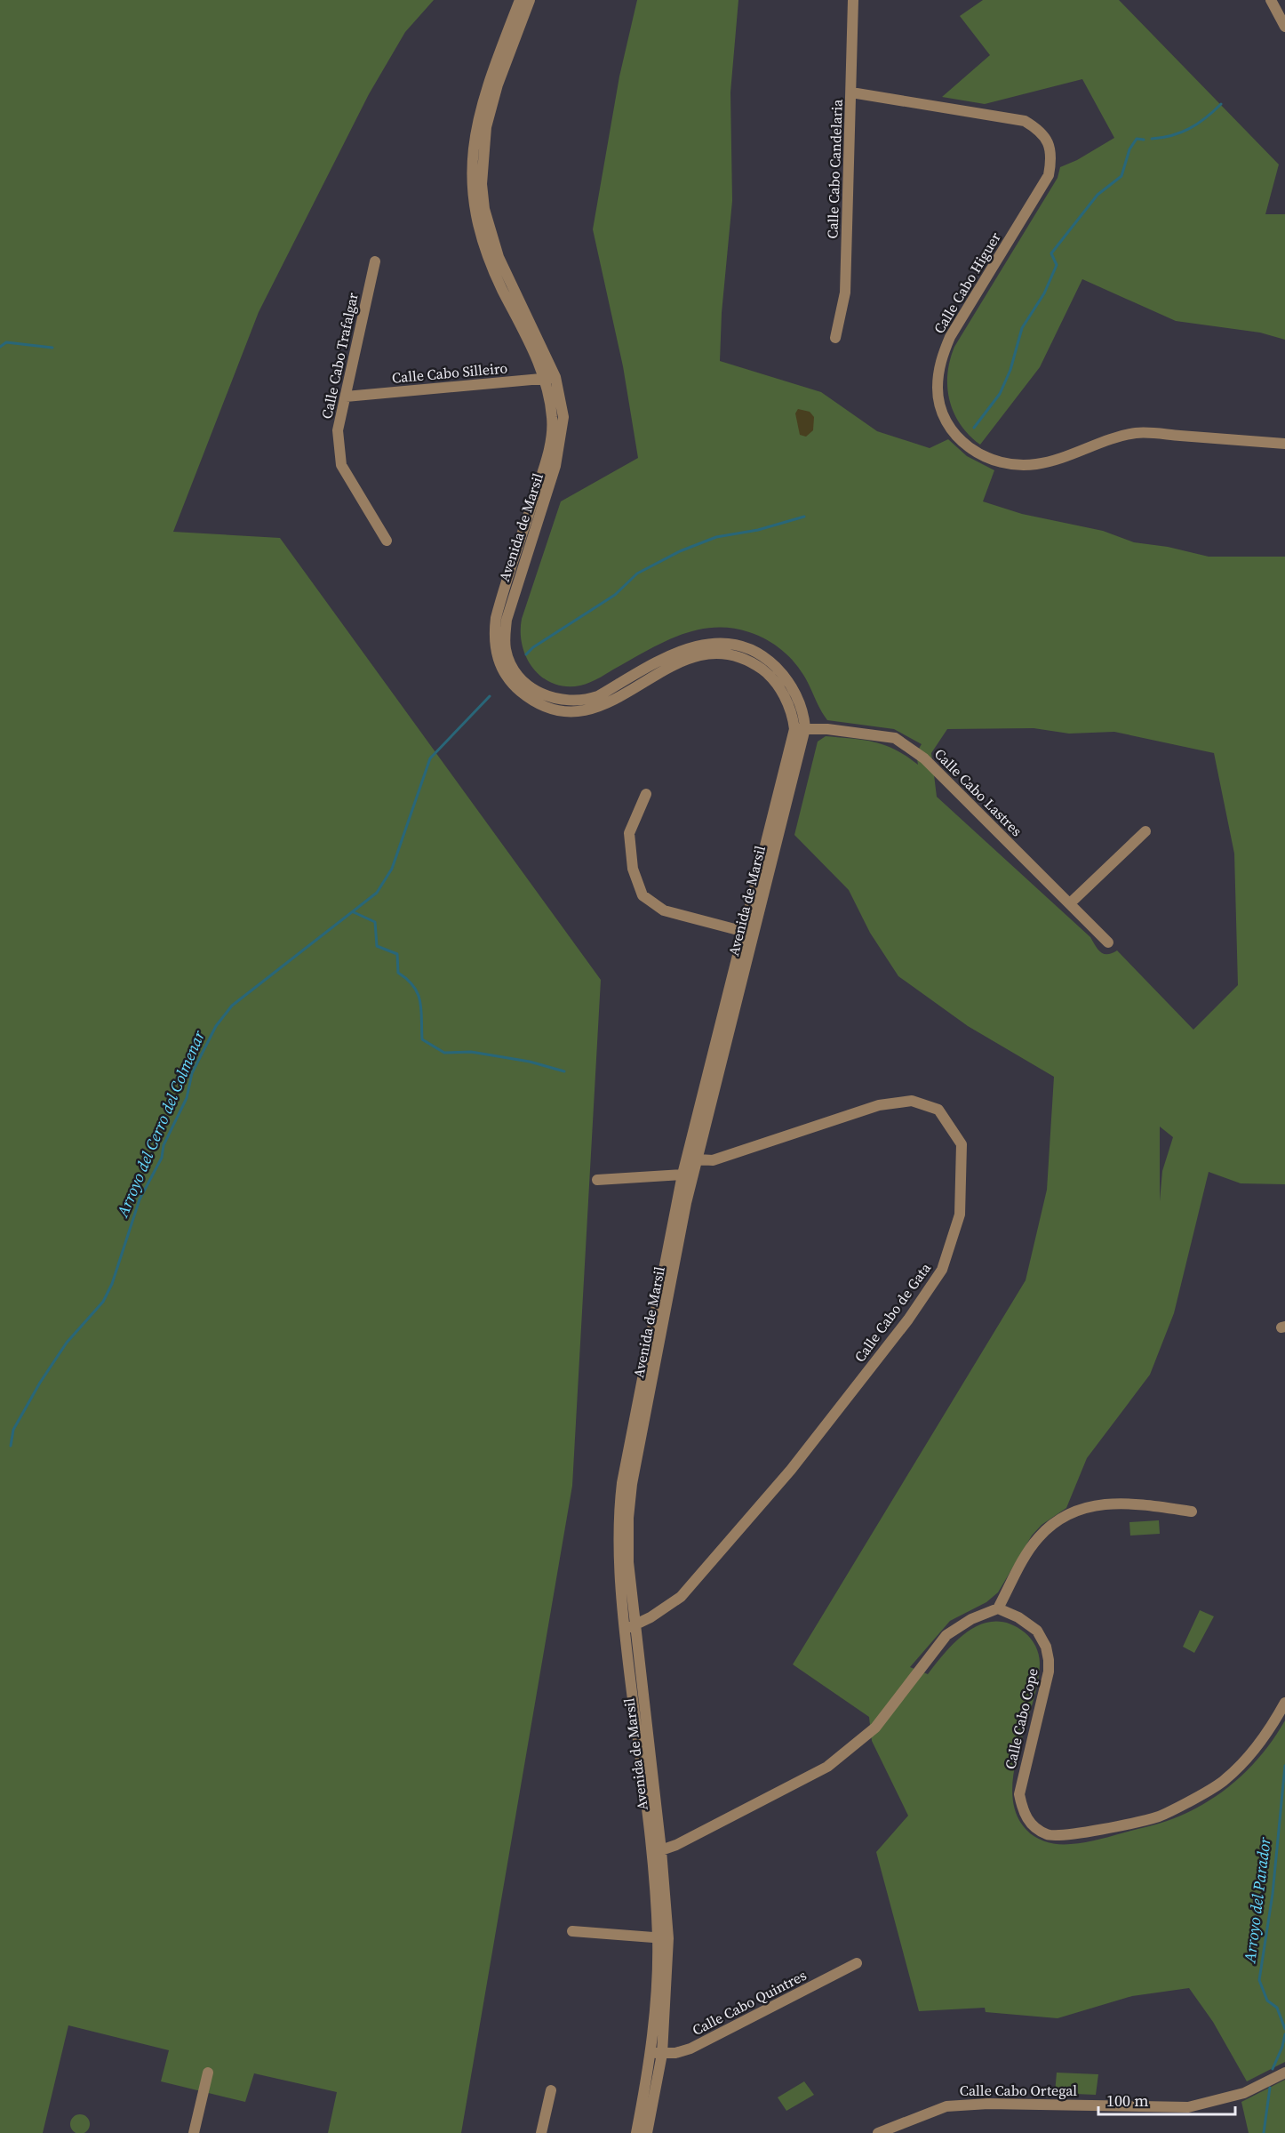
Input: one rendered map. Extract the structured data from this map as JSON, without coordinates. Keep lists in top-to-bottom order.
{
  "streets": {
    "street": [
      "Calle Cabo Candelaria",
      "Calle Cabo Higuer",
      "Calle Cabo Trafalgar",
      "Calle Cabo Silleiro",
      "Avenida de Marsil",
      "Calle Cabo Lastres",
      "Calle Cabo de Gata",
      "Calle Cabo Cope",
      "Calle Cabo Quintres",
      "Calle Cabo Ortegal"
    ]
  },
  "crossings": [
    ["Calle Cabo Candelaria", "Calle Cabo Higuer"],
    ["Calle Cabo Trafalgar", "Calle Cabo Silleiro"],
    ["Calle Cabo Silleiro", "Avenida de Marsil"],
    ["Avenida de Marsil", "Calle Cabo Lastres"],
    ["Avenida de Marsil", "Calle Cabo de Gata"],
    ["Avenida de Marsil", "Calle Cabo Quintres"]
  ],
  "water": ["Arroyo del Cerro del Colmenar", "Arroyo del Parador"],
  "scale_bar": "100 m"
}
